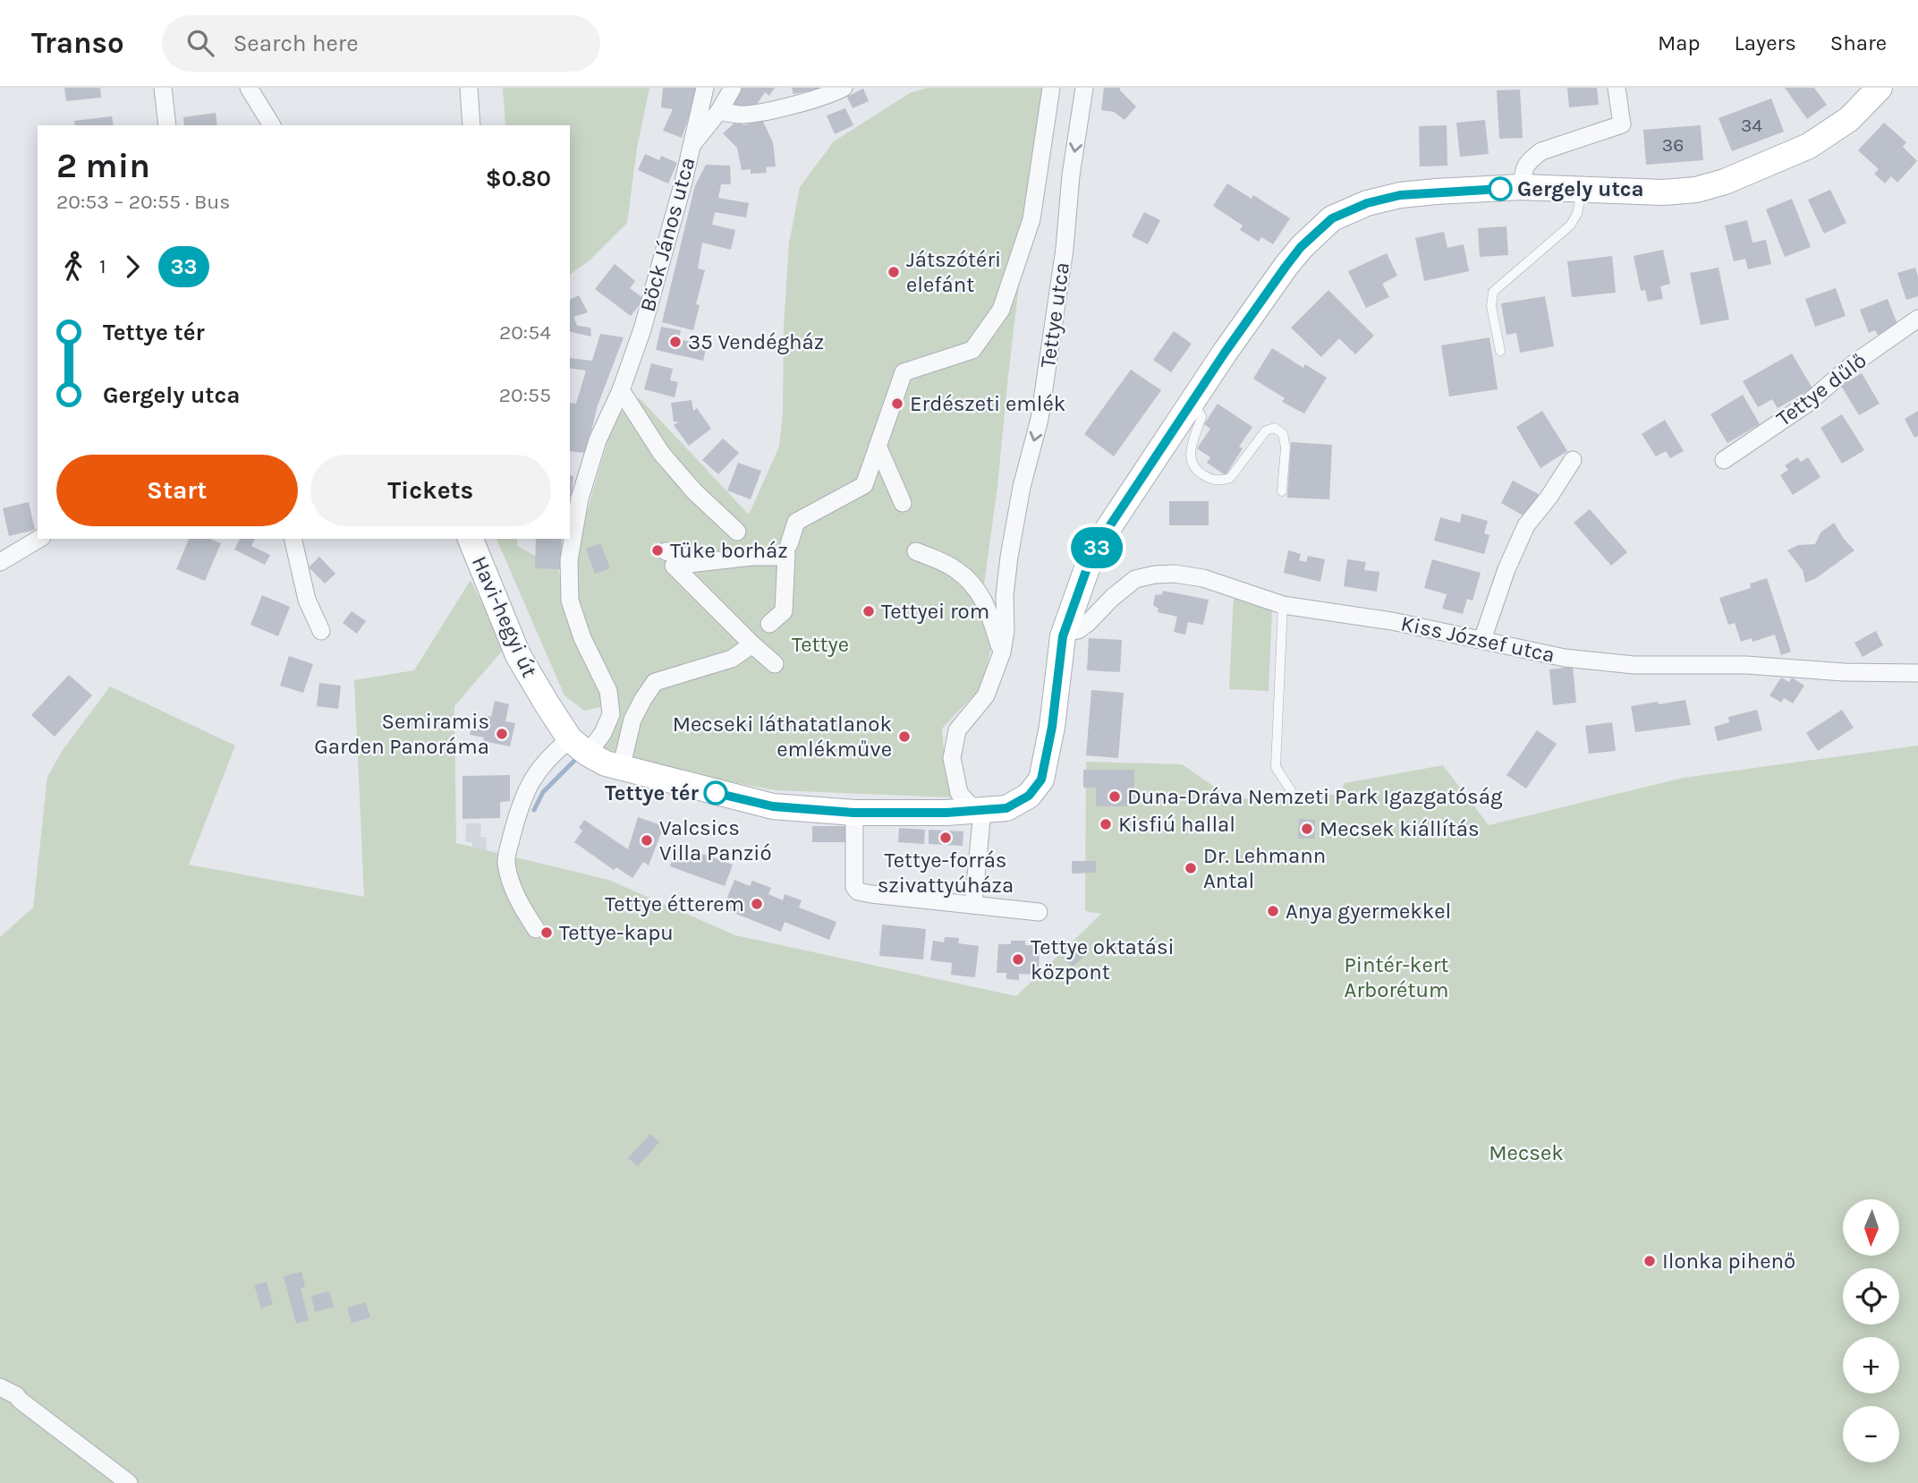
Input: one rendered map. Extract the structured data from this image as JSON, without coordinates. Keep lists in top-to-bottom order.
{
  "streets": {
    "street": [
      "Böck János utca",
      "Tettye utca",
      "Tettye dűlő",
      "Havi-hegyi út",
      "Kiss József utca"
    ]
  },
  "crossings": [
    ["Böck János utca", "Havi-hegyi út"]
  ],
  "parks": ["Tettye", "Pintér-kert Arborétum", "Mecsek"],
  "places": [
    "Gergely utca",
    "Játszótéri elefánt",
    "35 Vendégház",
    "Erdészeti emlék",
    "Tüke borház",
    "Tettyei rom",
    "Semiramis Garden Panoráma",
    "Mecseki láthatatlanok emlékműve",
    "Tettye tér",
    "Duna-Dráva Nemzeti Park Igazgatóság",
    "Kisfiú hallal",
    "Mecsek kiállítás",
    "Tettye-forrás szivattyúháza",
    "Valcsics Villa Panzió",
    "Dr. Lehmann Antal",
    "Tettye étterem",
    "Anya gyermekkel",
    "Tettye-kapu",
    "Tettye oktatási központ",
    "Ilonka pihenő"
  ],
  "lines": ["bus line 33"],
  "house_numbers": ["34", "36"],
  "north": "bottom",
  "page": {
    "header": "Transo",
    "search": "Search here",
    "nav": ["Map", "Layers", "Share"],
    "on_map": "33",
    "heading": ["2 min", "20:53 – 20:55 · Bus", "$0.80"],
    "legs": ["1", "33"],
    "list": [
      {
        "name": "Tettye tér",
        "value": "20:54"
      },
      {
        "name": "Gergely utca",
        "value": "20:55"
      }
    ],
    "buttons": ["Start", "Tickets"],
    "map_buttons": ["+", "−"]
  }
}
